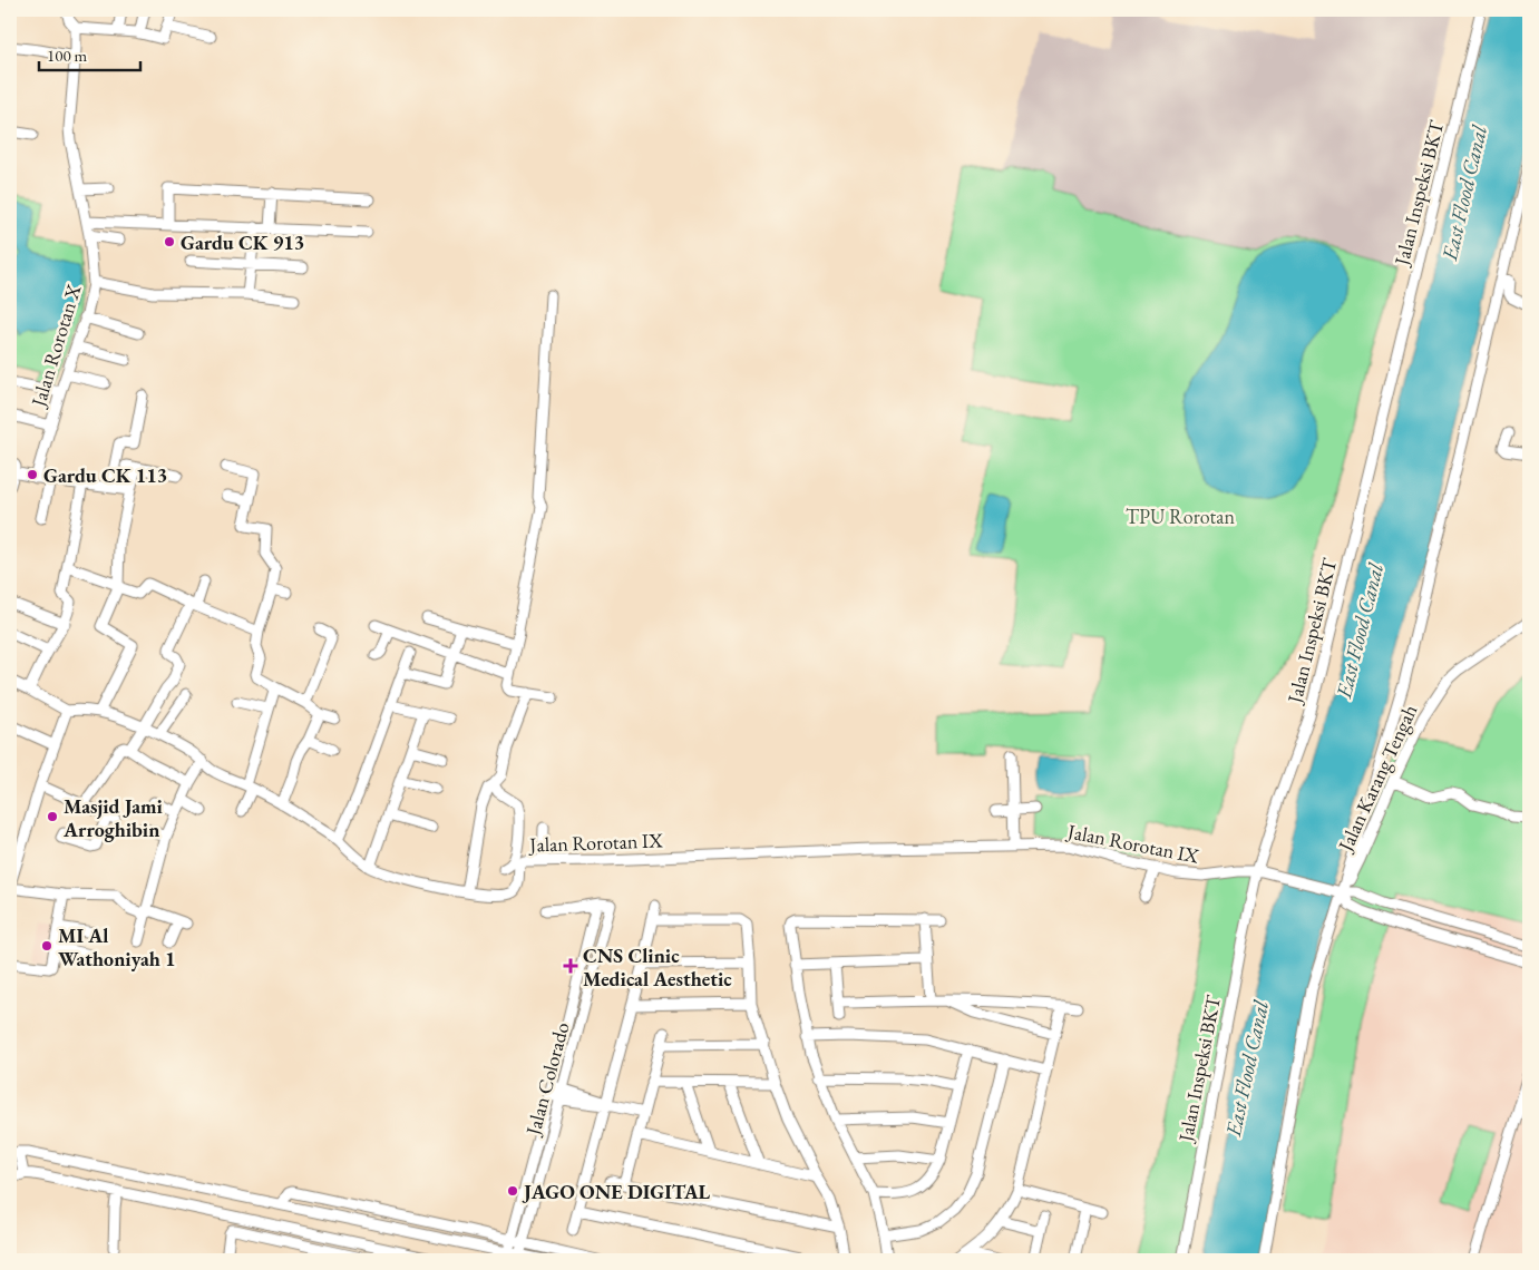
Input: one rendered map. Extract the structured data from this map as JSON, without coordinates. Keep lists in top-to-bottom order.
{
  "streets": {
    "street": [
      "Jalan Inspeksi BKT",
      "Jalan Rorotan X",
      "Jalan Karang Tengah",
      "Jalan Rorotan IX",
      "Jalan Colorado"
    ]
  },
  "crossings": [
    ["Jalan Inspeksi BKT", "Jalan Rorotan IX"],
    ["Jalan Karang Tengah", "Jalan Rorotan IX"]
  ],
  "water": ["East Flood Canal"],
  "parks": ["TPU Rorotan"],
  "places": {
    "other": [
      "Gardu CK 913",
      "Gardu CK 113",
      "Masjid Jami Arroghibin",
      "MI Al Wathoniyah 1",
      "JAGO ONE DIGITAL"
    ],
    "health": ["CNS Clinic Medical Aesthetic"]
  },
  "scale_bar": "100 m"
}
